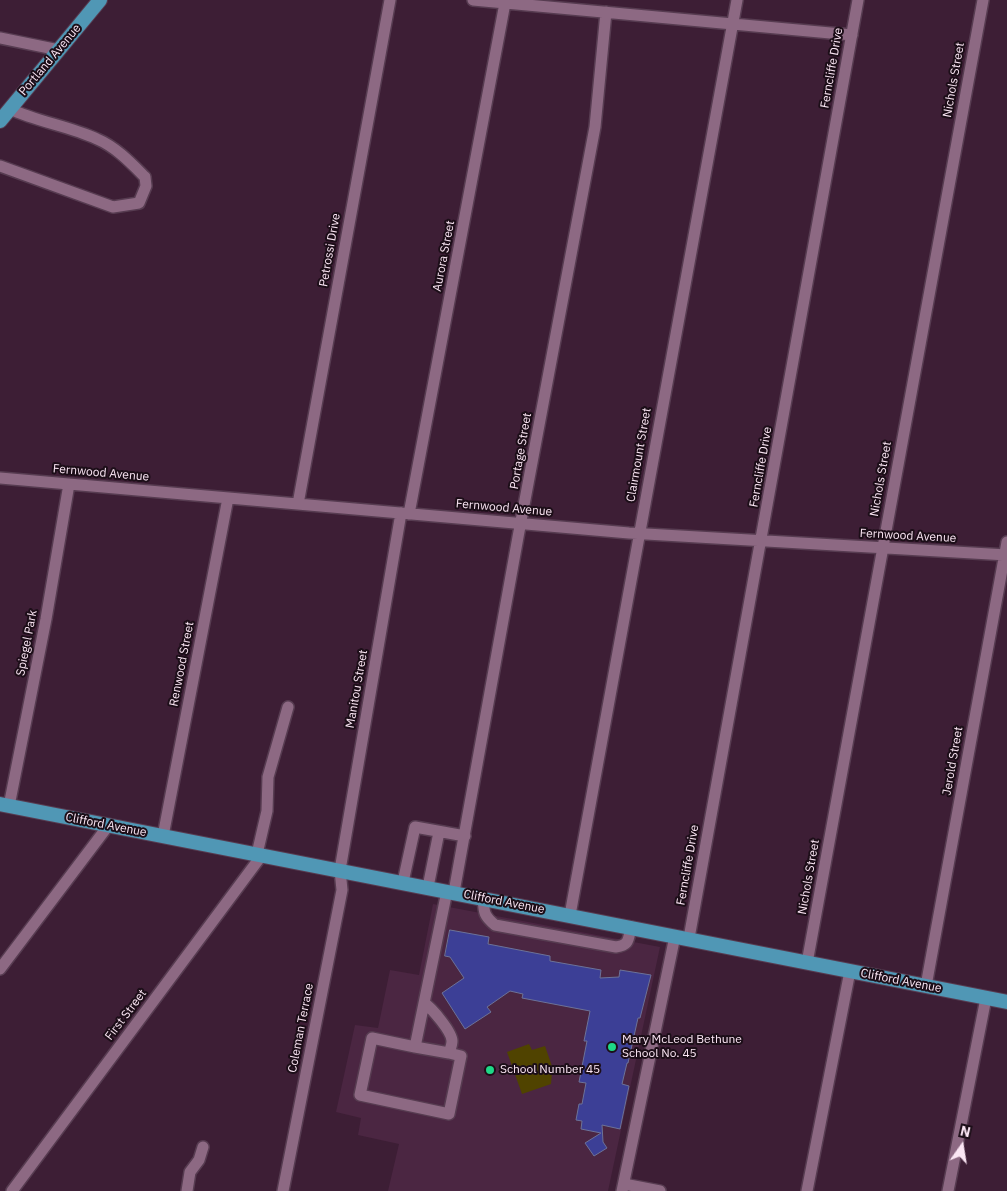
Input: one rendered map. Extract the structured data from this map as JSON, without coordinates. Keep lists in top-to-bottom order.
{
  "streets": {
    "main road": ["Portland Avenue", "Clifford Avenue"],
    "street": [
      "Ferncliffe Drive",
      "Nichols Street",
      "Petrossi Drive",
      "Aurora Street",
      "Portage Street",
      "Clairmount Street",
      "Fernwood Avenue",
      "Spiegel Park",
      "Renwood Street",
      "Manitou Street",
      "Jerold Street",
      "First Street",
      "Coleman Terrace"
    ]
  },
  "crossings": [
    ["Ferncliffe Drive", "Fernwood Avenue"],
    ["Ferncliffe Drive", "Clifford Avenue"],
    ["Nichols Street", "Fernwood Avenue"],
    ["Nichols Street", "Clifford Avenue"],
    ["Petrossi Drive", "Fernwood Avenue"],
    ["Aurora Street", "Fernwood Avenue"],
    ["Aurora Street", "Manitou Street"],
    ["Portage Street", "Fernwood Avenue"],
    ["Portage Street", "Clifford Avenue"],
    ["Clairmount Street", "Fernwood Avenue"],
    ["Clairmount Street", "Clifford Avenue"],
    ["Fernwood Avenue", "Spiegel Park"],
    ["Fernwood Avenue", "Renwood Street"],
    ["Fernwood Avenue", "Manitou Street"],
    ["Fernwood Avenue", "Jerold Street"],
    ["Spiegel Park", "Clifford Avenue"],
    ["Renwood Street", "Clifford Avenue"],
    ["Manitou Street", "Clifford Avenue"],
    ["Manitou Street", "Coleman Terrace"],
    ["Jerold Street", "Clifford Avenue"],
    ["Clifford Avenue", "First Street"],
    ["Clifford Avenue", "Coleman Terrace"]
  ],
  "places": ["Mary McLeod Bethune School No. 45", "School Number 45"],
  "north": "top"
}
